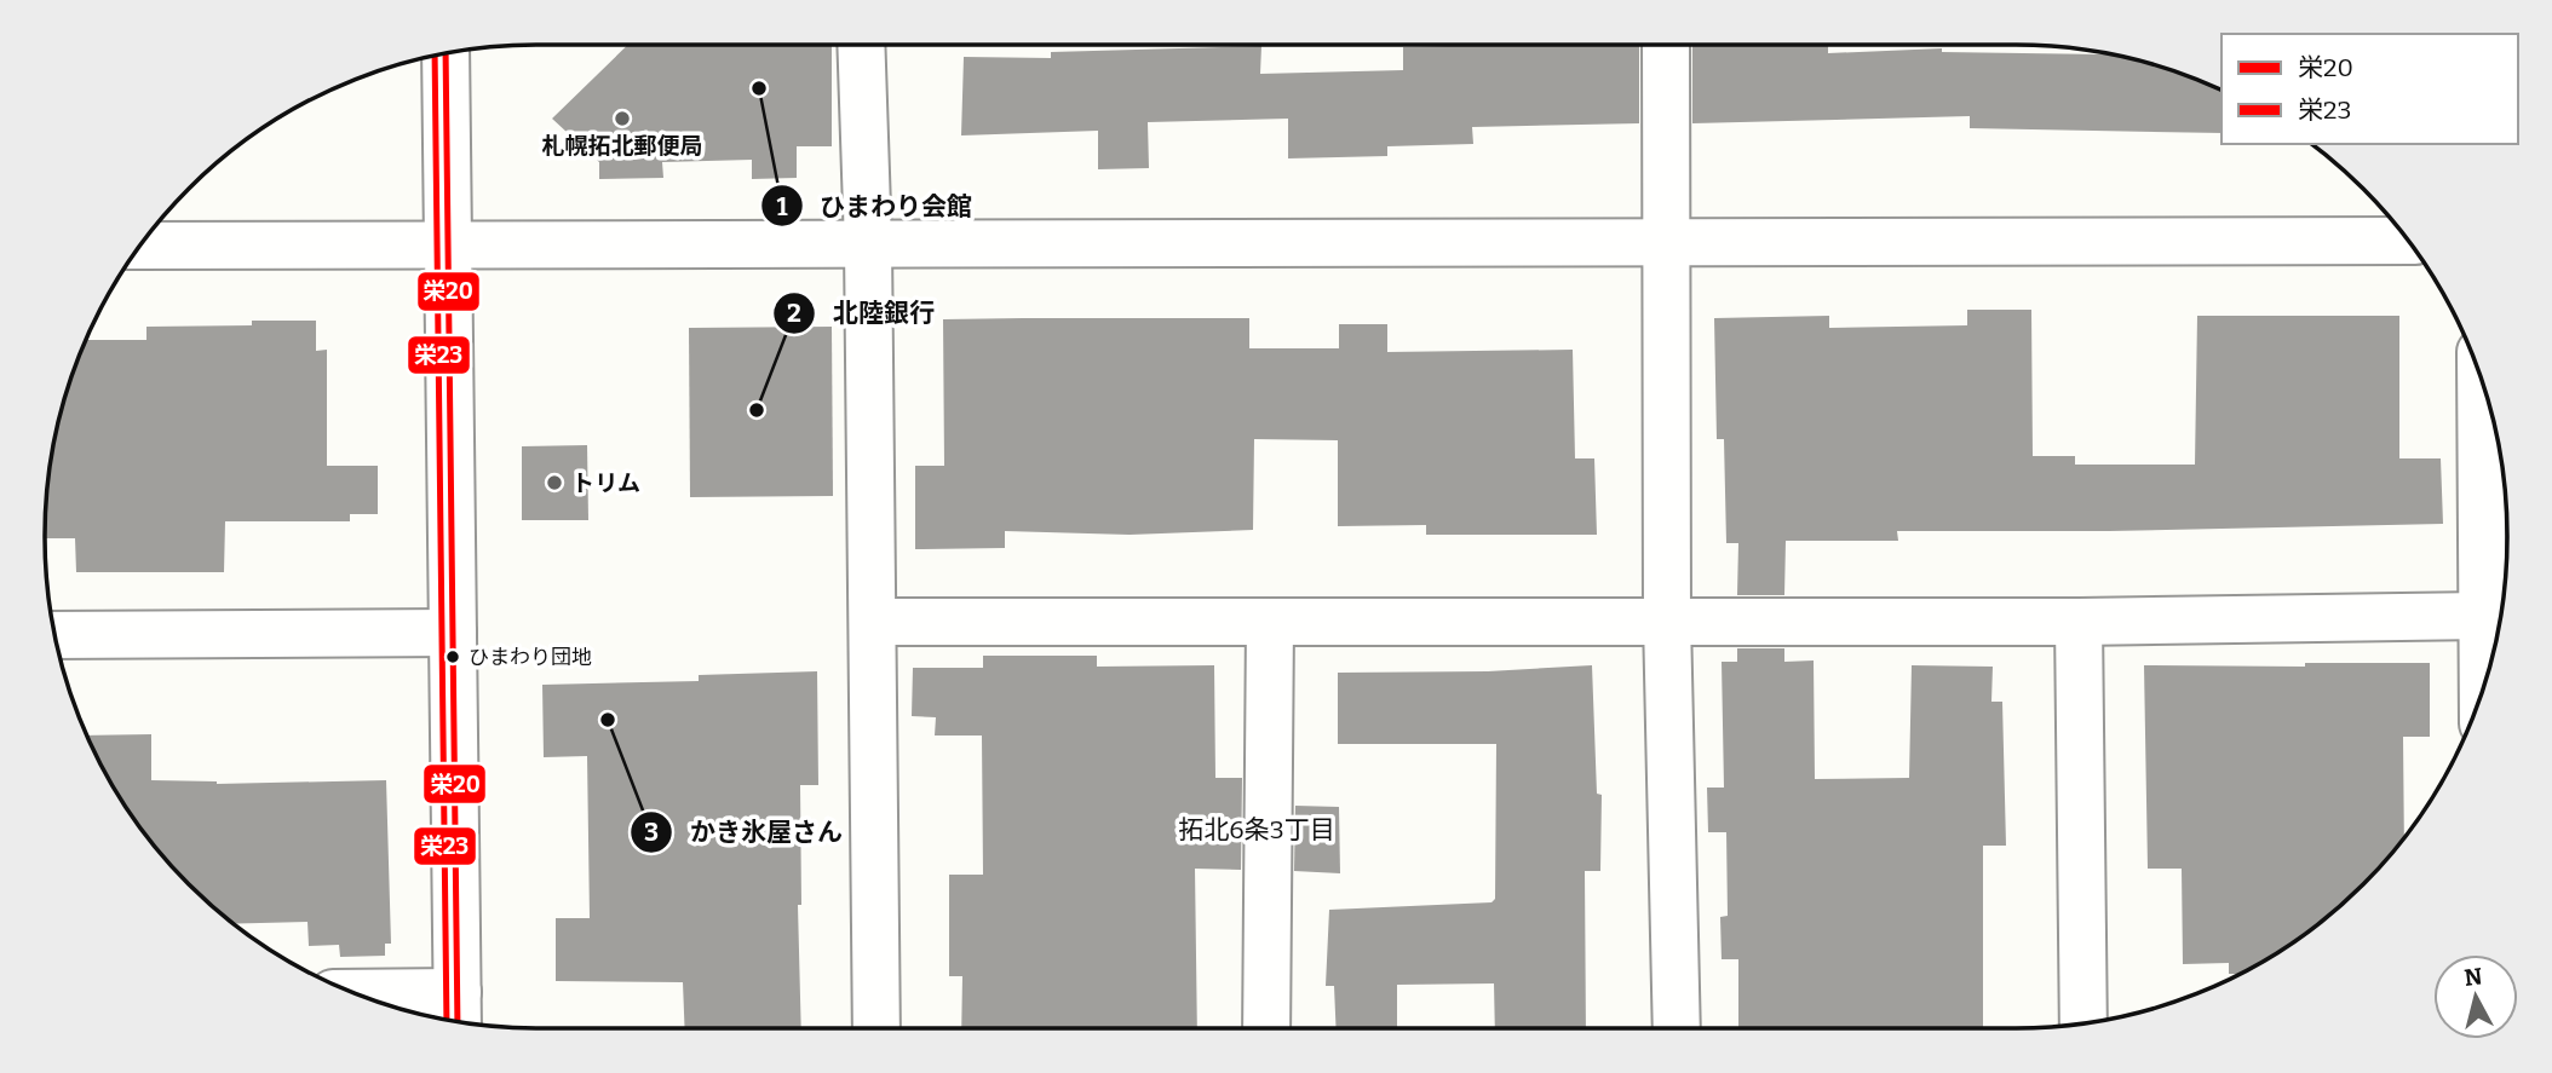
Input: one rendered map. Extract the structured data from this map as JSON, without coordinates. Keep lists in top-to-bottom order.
{
  "districts": ["拓北6条3丁目"],
  "places": [
    "ひまわり会館",
    "札幌拓北郵便局",
    "北陸銀行",
    "トリム",
    "ひまわり団地",
    "かき氷屋さん"
  ],
  "lines": ["transit line 栄20", "transit line 栄23"],
  "legend": ["栄20", "栄23"],
  "north": "top"
}
